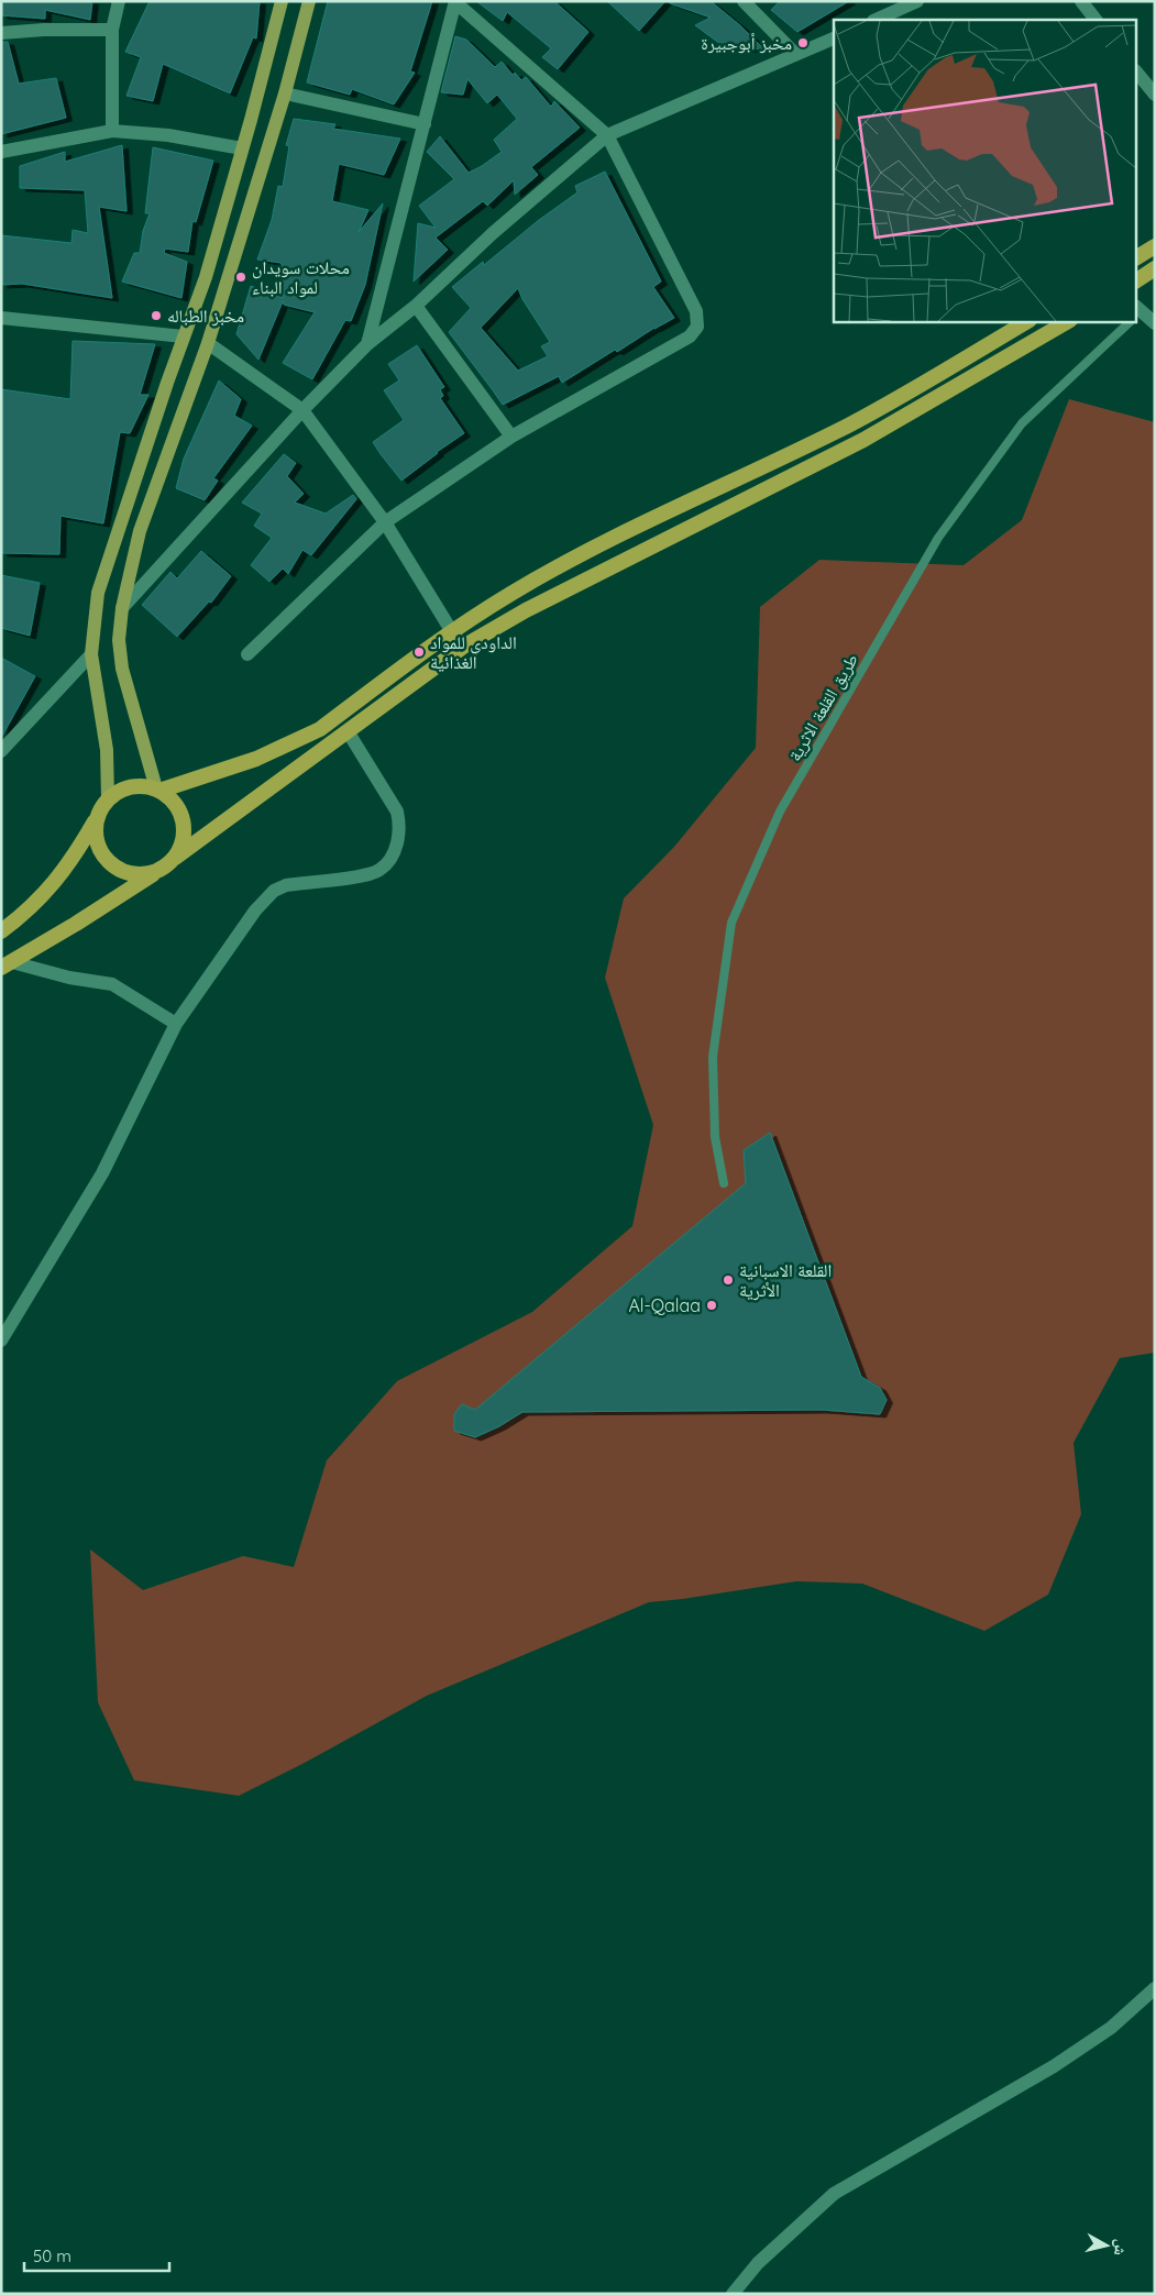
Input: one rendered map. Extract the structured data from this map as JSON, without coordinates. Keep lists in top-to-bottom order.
{
  "streets": {
    "lane": ["طريق القلعة الاثرية"]
  },
  "places": [
    "مخبز أبوجبيرة",
    "محلات سويدان لمواد البناء",
    "مخبز الطباله",
    "الداودي للمواد الغذائية",
    "القلعة الاسبانية الأثرية",
    "Al-Qalaa"
  ],
  "scale_bar": "50 m",
  "north": "right"
}
